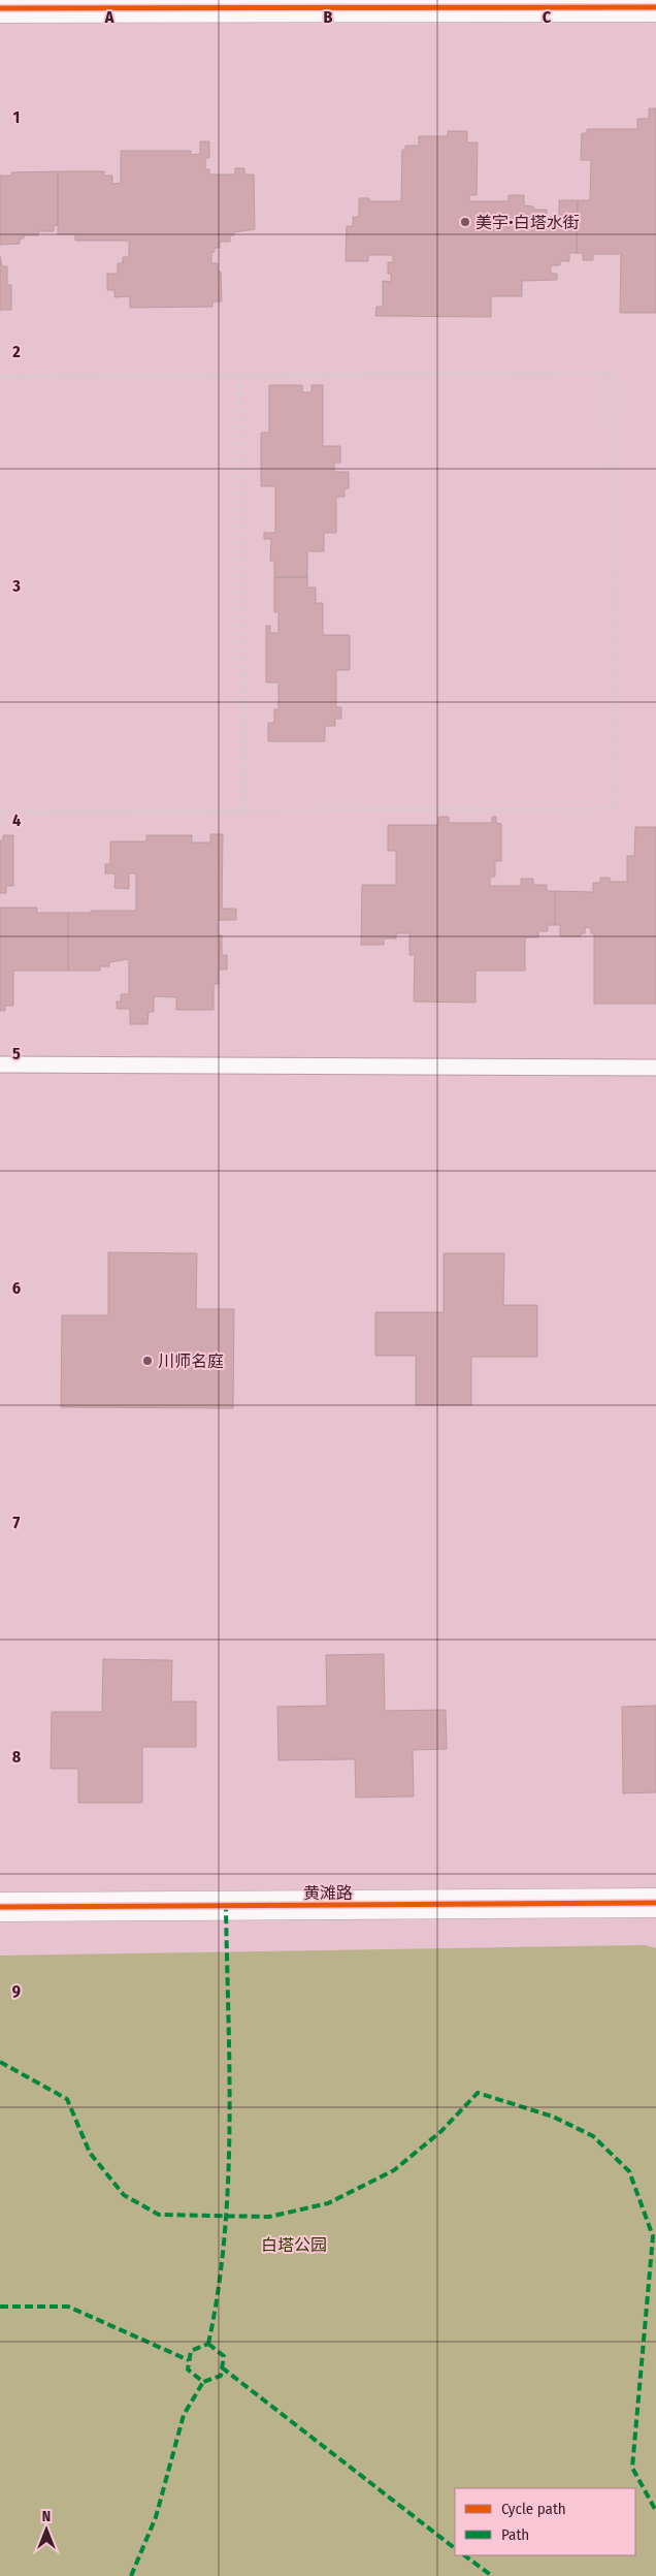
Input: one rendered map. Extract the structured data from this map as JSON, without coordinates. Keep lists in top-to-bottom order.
{
  "streets": {
    "street": ["黄滩路"]
  },
  "parks": ["白塔公园"],
  "places": ["美宇•白塔水街", "川师名庭"],
  "legend": ["Cycle path", "Path"],
  "north": "top",
  "grid": {
    "columns": ["A", "B", "C"],
    "rows": [
      "1",
      "2",
      "3",
      "4",
      "5",
      "6",
      "7",
      "8",
      "9"
    ]
  }
}
